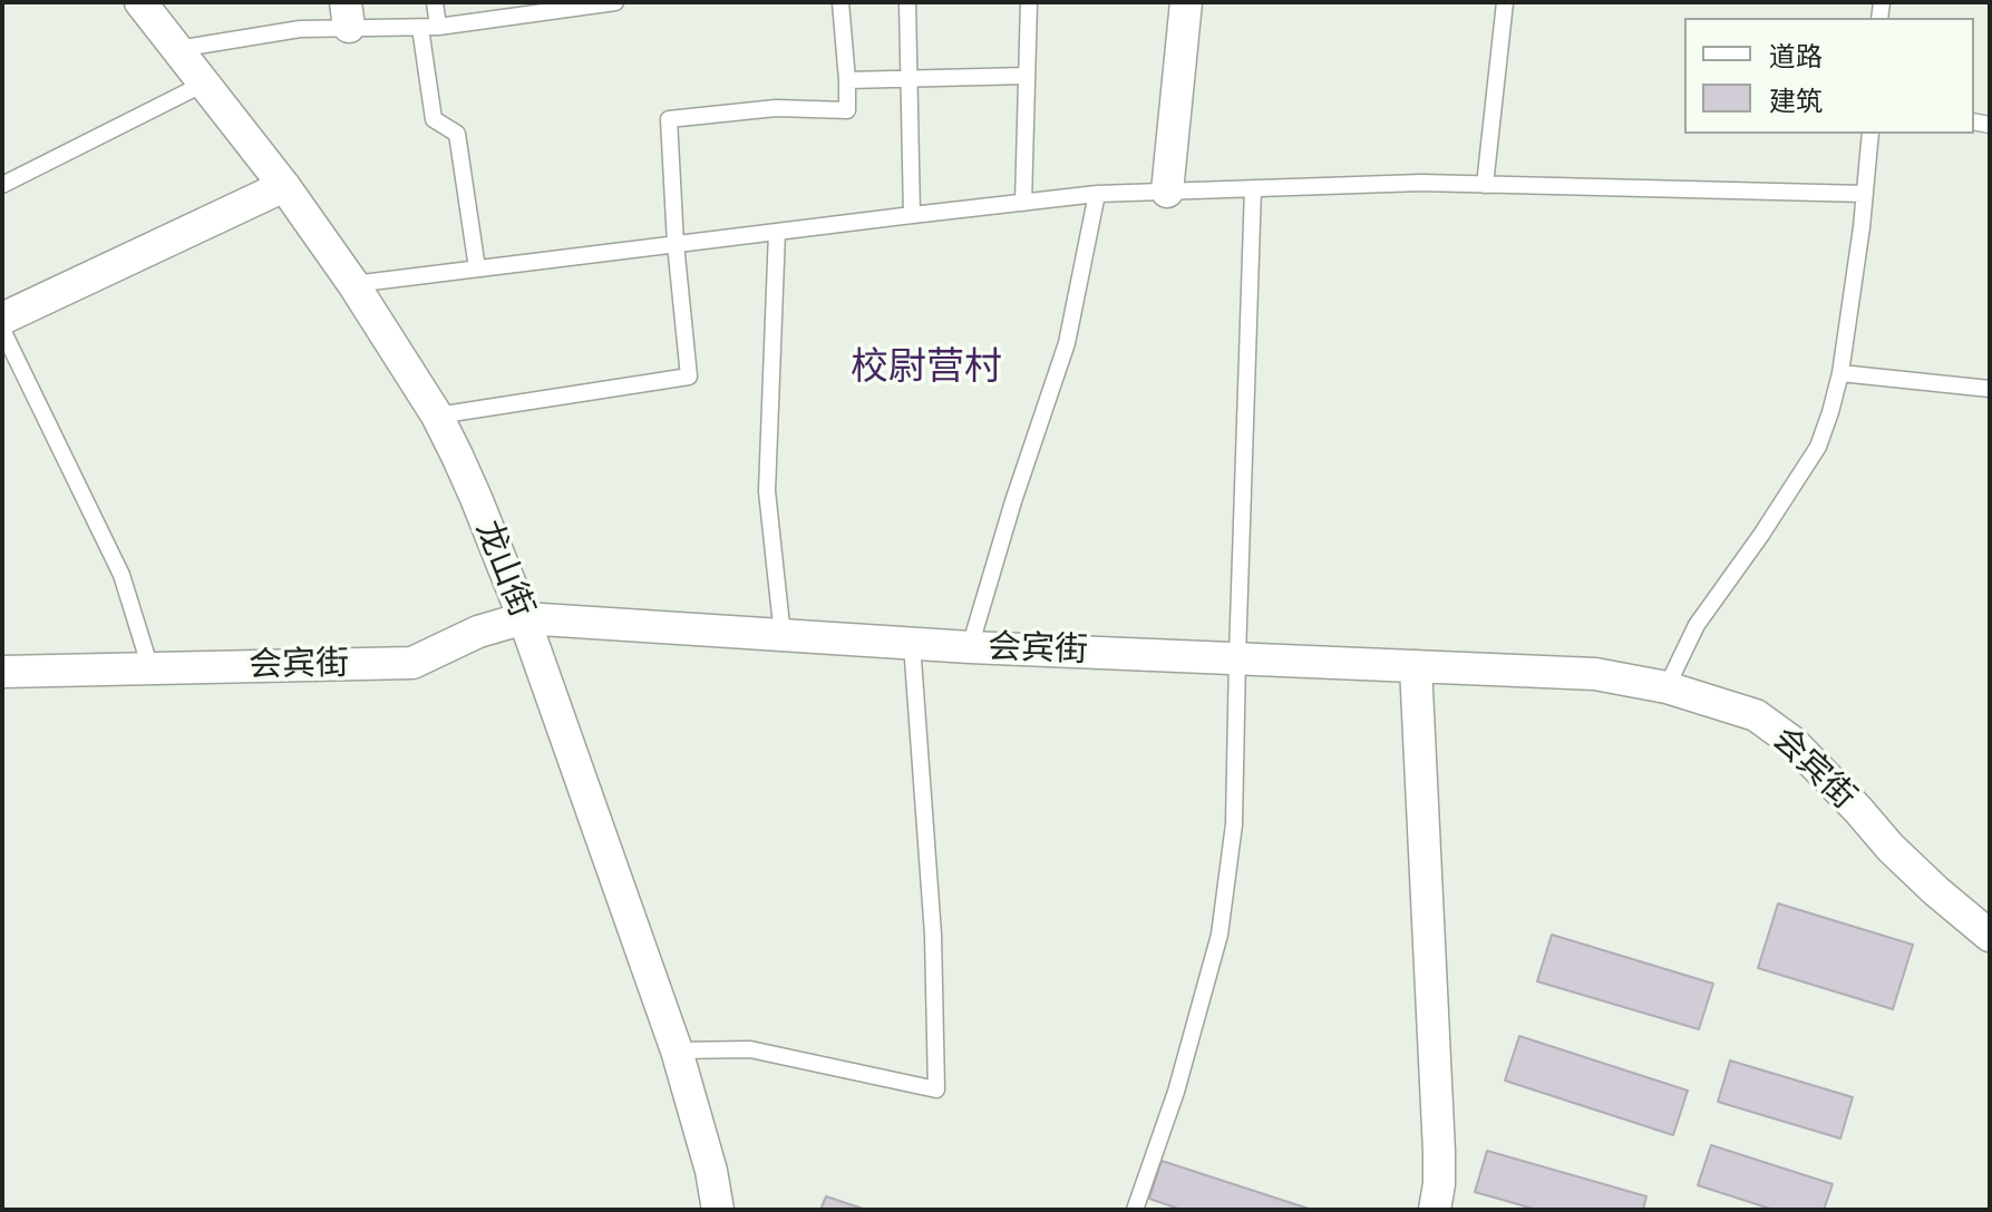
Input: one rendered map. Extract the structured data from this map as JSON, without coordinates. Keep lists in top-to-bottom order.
{
  "streets": {
    "street": ["龙山街", "会宾街"]
  },
  "crossings": [
    ["龙山街", "会宾街"]
  ],
  "districts": ["校尉营村"],
  "legend": ["道路", "建筑"]
}
